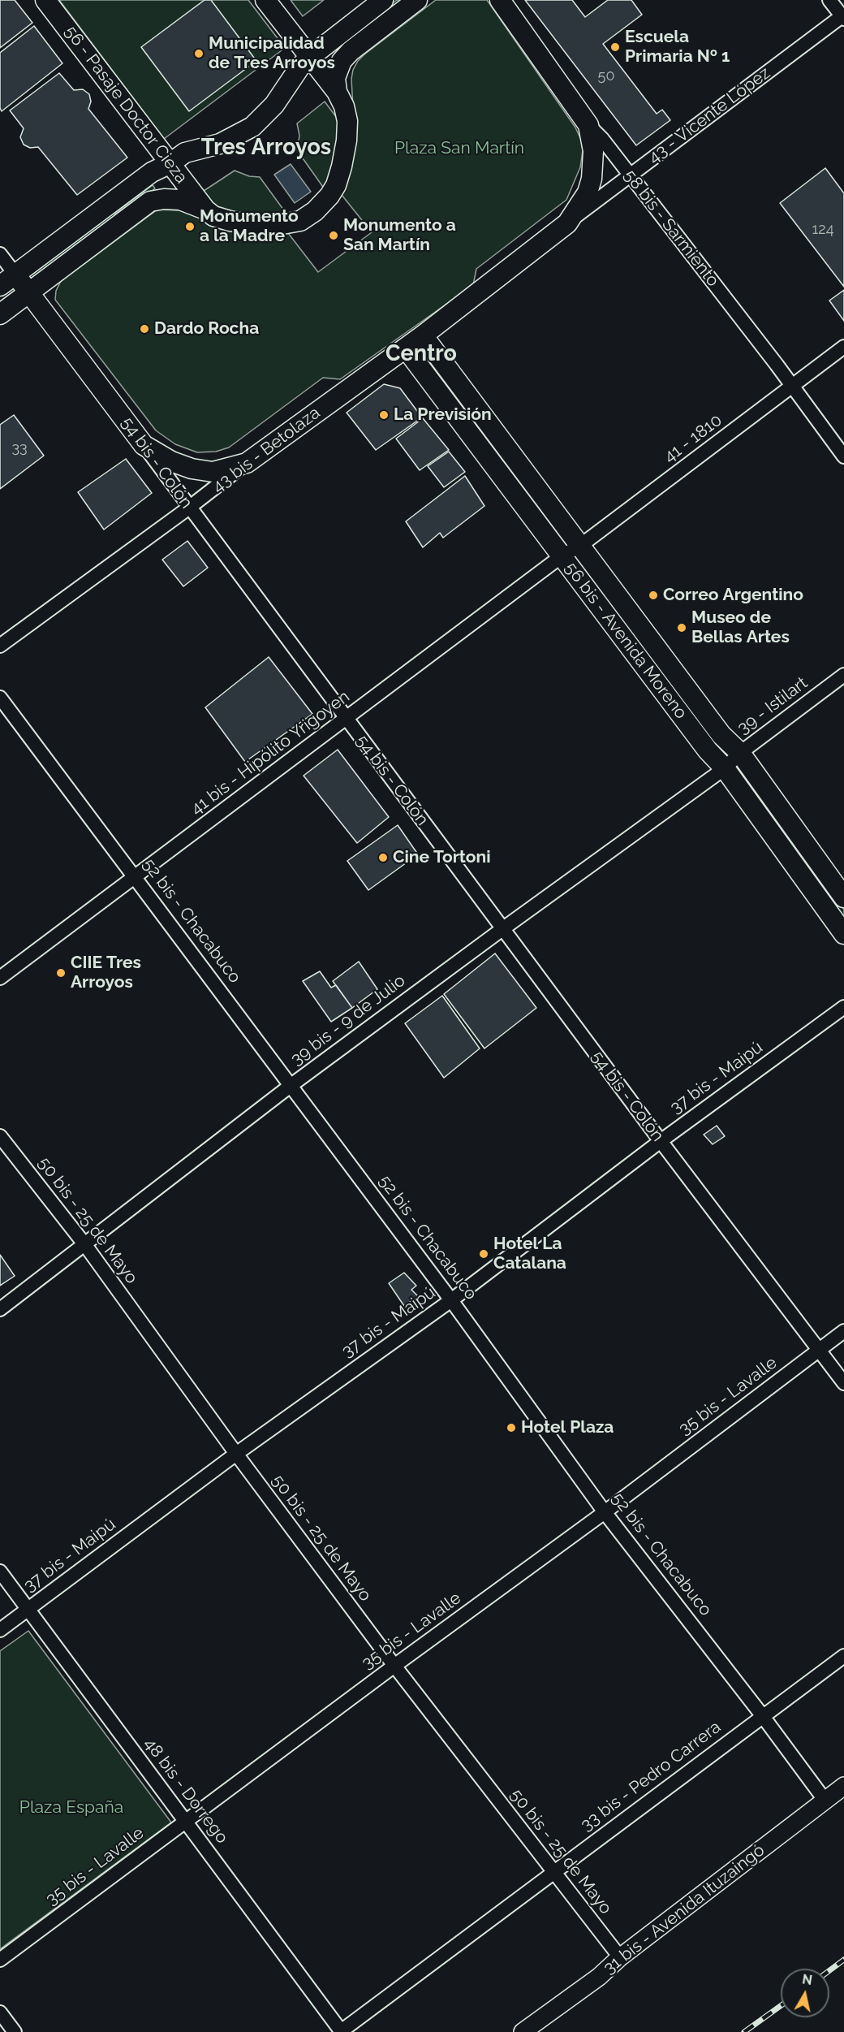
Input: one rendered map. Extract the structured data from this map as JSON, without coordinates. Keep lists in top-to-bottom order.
{
  "streets": {
    "main road": [
      "56 - Pasaje Doctor Cieza",
      "43 - Vicente López",
      "58 bis - Sarmiento",
      "43 bis - Betolaza",
      "54 bis - Colón",
      "56 bis - Avenida Moreno"
    ],
    "street": [
      "41 - 1810",
      "39 - Istilart",
      "41 bis - Hipólito Yrigoyen",
      "52 bis - Chacabuco",
      "39 bis - 9 de Julio",
      "37 bis - Maipú",
      "50 bis - 25 de Mayo",
      "35 bis - Lavalle",
      "33 bis - Pedro Carrera",
      "48 bis - Dorrego",
      "31 bis - Avenida Ituzaingó"
    ]
  },
  "crossings": [
    ["43 - Vicente López", "58 bis - Sarmiento"],
    ["43 - Vicente López", "43 bis - Betolaza"],
    ["43 - Vicente López", "56 bis - Avenida Moreno"],
    ["58 bis - Sarmiento", "41 - 1810"],
    ["41 - 1810", "56 bis - Avenida Moreno"],
    ["41 - 1810", "41 bis - Hipólito Yrigoyen"],
    ["43 bis - Betolaza", "54 bis - Colón"],
    ["43 bis - Betolaza", "56 bis - Avenida Moreno"],
    ["54 bis - Colón", "41 bis - Hipólito Yrigoyen"],
    ["54 bis - Colón", "39 bis - 9 de Julio"],
    ["54 bis - Colón", "37 bis - Maipú"],
    ["54 bis - Colón", "35 bis - Lavalle"],
    ["56 bis - Avenida Moreno", "39 - Istilart"],
    ["56 bis - Avenida Moreno", "41 bis - Hipólito Yrigoyen"],
    ["56 bis - Avenida Moreno", "39 bis - 9 de Julio"],
    ["39 - Istilart", "39 bis - 9 de Julio"],
    ["41 bis - Hipólito Yrigoyen", "52 bis - Chacabuco"],
    ["52 bis - Chacabuco", "39 bis - 9 de Julio"],
    ["52 bis - Chacabuco", "37 bis - Maipú"],
    ["52 bis - Chacabuco", "35 bis - Lavalle"],
    ["52 bis - Chacabuco", "33 bis - Pedro Carrera"],
    ["52 bis - Chacabuco", "31 bis - Avenida Ituzaingó"],
    ["39 bis - 9 de Julio", "50 bis - 25 de Mayo"],
    ["37 bis - Maipú", "50 bis - 25 de Mayo"],
    ["37 bis - Maipú", "48 bis - Dorrego"],
    ["50 bis - 25 de Mayo", "35 bis - Lavalle"],
    ["50 bis - 25 de Mayo", "33 bis - Pedro Carrera"],
    ["50 bis - 25 de Mayo", "31 bis - Avenida Ituzaingó"],
    ["35 bis - Lavalle", "48 bis - Dorrego"],
    ["33 bis - Pedro Carrera", "48 bis - Dorrego"]
  ],
  "districts": ["Tres Arroyos", "Centro"],
  "parks": ["Plaza San Martín", "Plaza España"],
  "places": [
    "Escuela Primaria Nº 1",
    "Municipalidad de Tres Arroyos",
    "Monumento a la Madre",
    "Monumento a San Martín",
    "Dardo Rocha",
    "La Previsión",
    "Correo Argentino",
    "Museo de Bellas Artes",
    "Cine Tortoni",
    "CIIE Tres Arroyos",
    "Hotel La Catalana",
    "Hotel Plaza"
  ],
  "house_numbers": ["50", "124", "33"],
  "north": "top"
}
